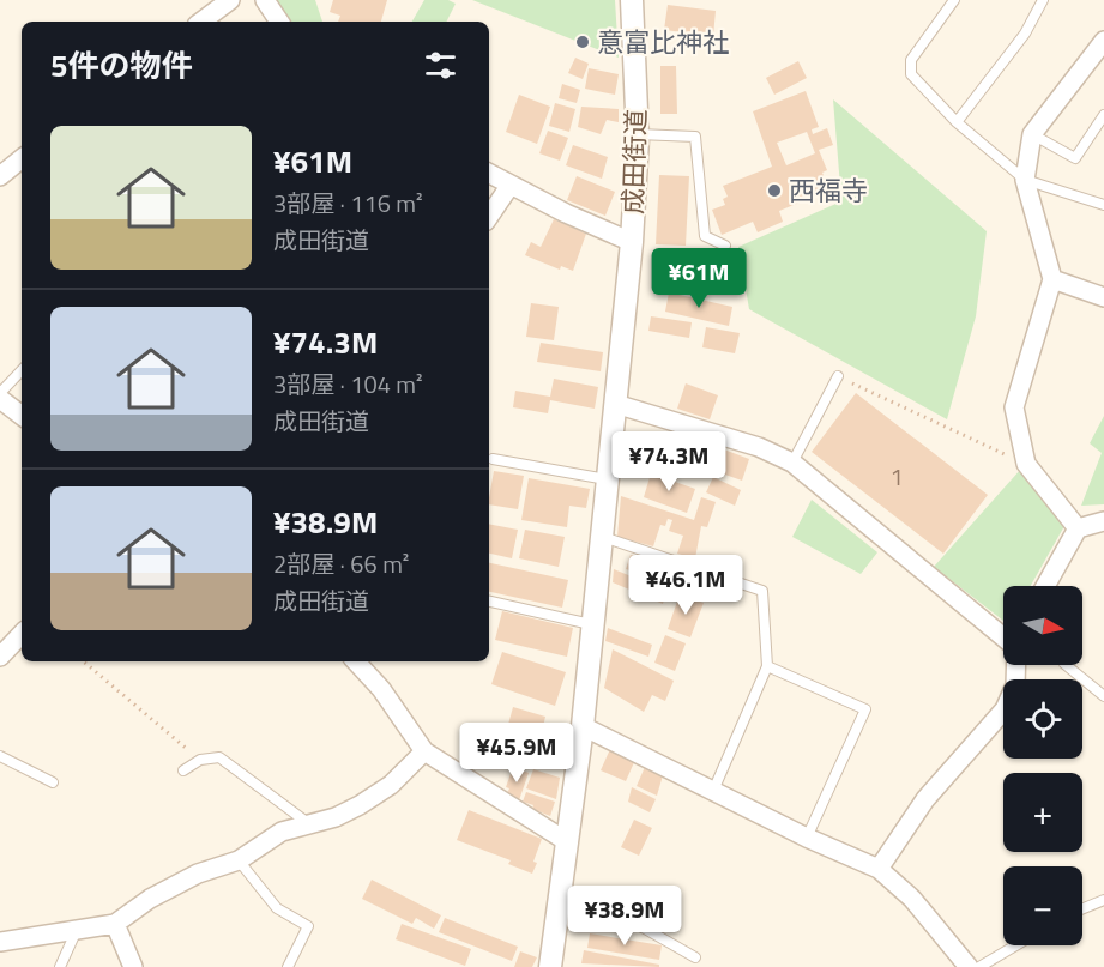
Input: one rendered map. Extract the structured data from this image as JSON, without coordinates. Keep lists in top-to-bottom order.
{
  "streets": {
    "street": ["成田街道"]
  },
  "places": ["意富比神社", "西福寺"],
  "house_numbers": ["1"],
  "north": "right",
  "page": {
    "heading": "5件の物件",
    "list": [
      {
        "name": "¥61M",
        "note": "3部屋 · 116 m² · 成田街道"
      },
      {
        "name": "¥74.3M",
        "note": "3部屋 · 104 m² · 成田街道"
      },
      {
        "name": "¥38.9M",
        "note": "2部屋 · 66 m² · 成田街道"
      }
    ],
    "price": [
      "¥61M",
      "¥74.3M",
      "¥46.1M",
      "¥45.9M",
      "¥38.9M"
    ],
    "map_buttons": ["+", "−"]
  }
}
